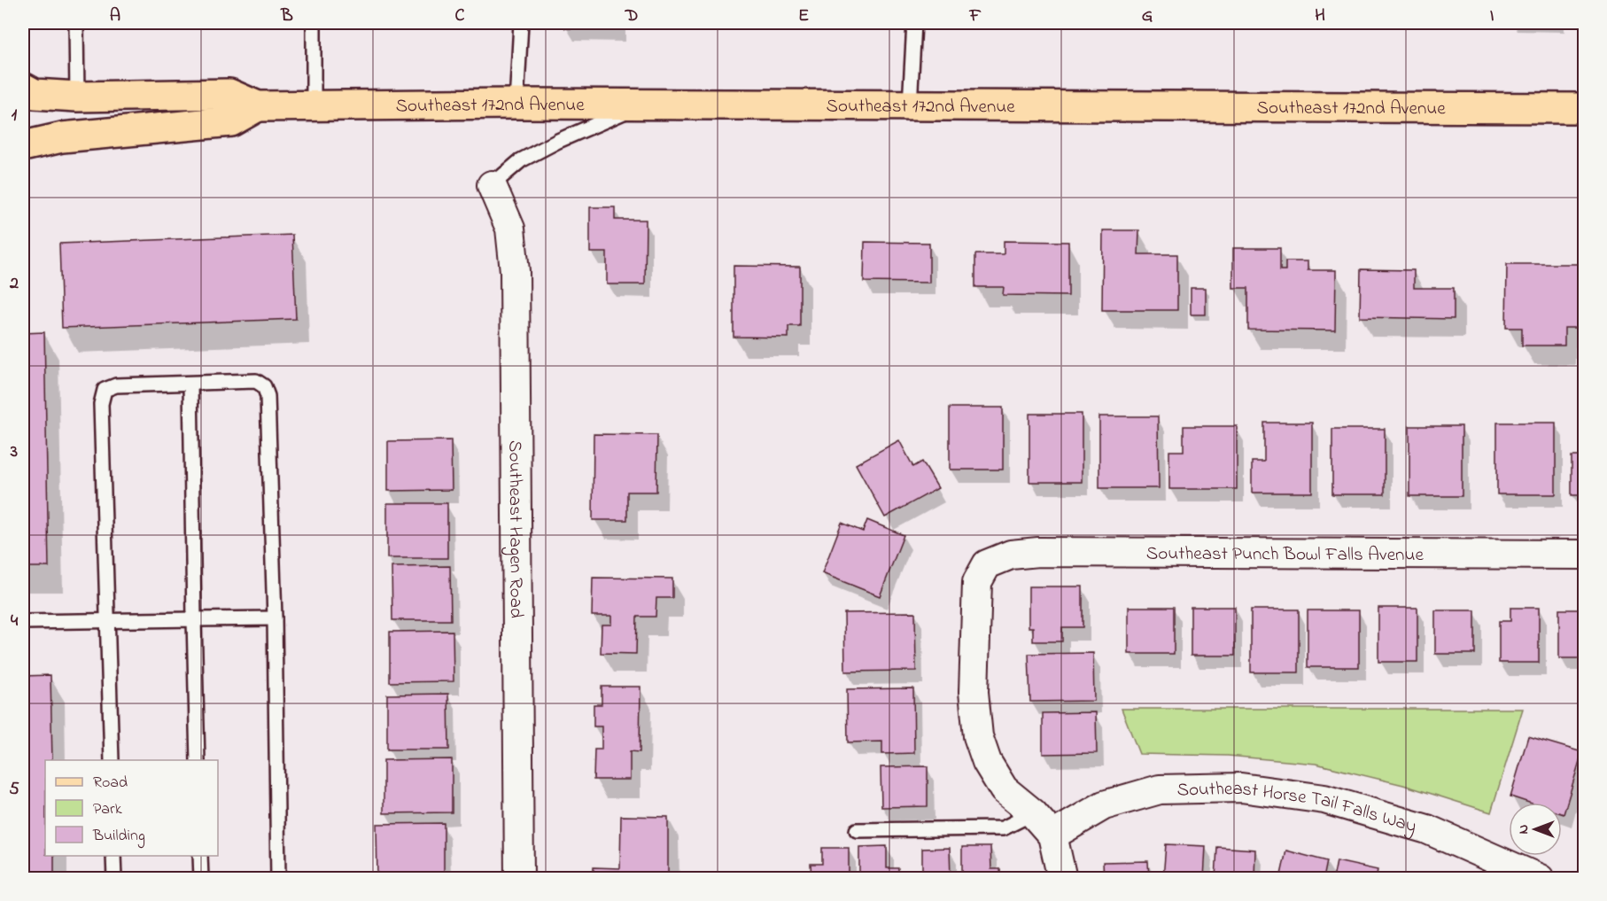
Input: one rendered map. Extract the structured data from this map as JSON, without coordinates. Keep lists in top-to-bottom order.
{
  "streets": {
    "main road": ["Southeast 172nd Avenue"],
    "street": ["Southeast Hagen Road", "Southeast Punch Bowl Falls Avenue", "Southeast Horse Tail Falls Way"]
  },
  "legend": ["Road", "Park", "Building"],
  "north": "left",
  "grid": {
    "columns": [
      "A",
      "B",
      "C",
      "D",
      "E",
      "F",
      "G",
      "H",
      "I"
    ],
    "rows": [
      "1",
      "2",
      "3",
      "4",
      "5"
    ]
  }
}
